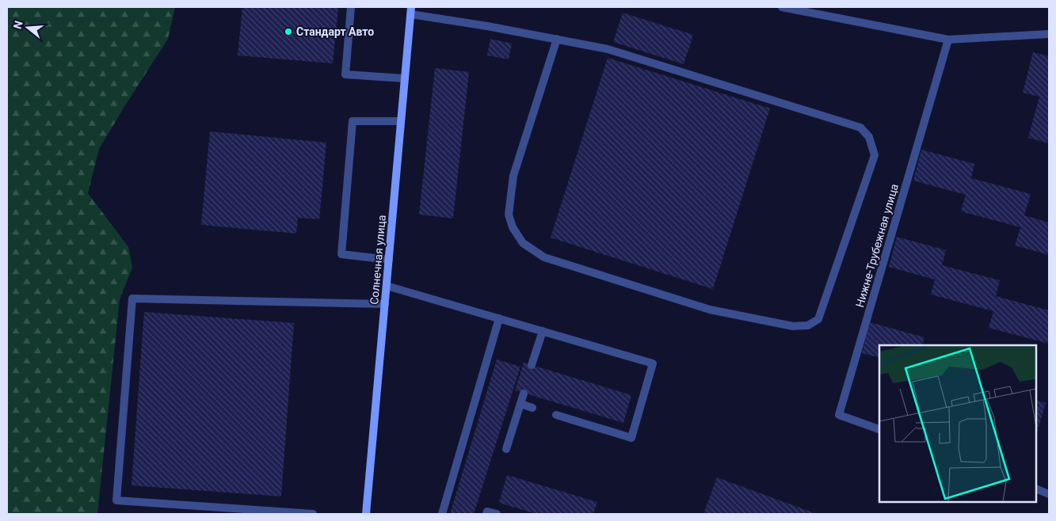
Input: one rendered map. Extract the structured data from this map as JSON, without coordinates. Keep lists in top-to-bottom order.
{
  "streets": {
    "main road": ["Солнечная улица"],
    "street": ["Нижне-Трубежная улица"]
  },
  "places": ["Стандарт Авто"],
  "north": "left"
}
